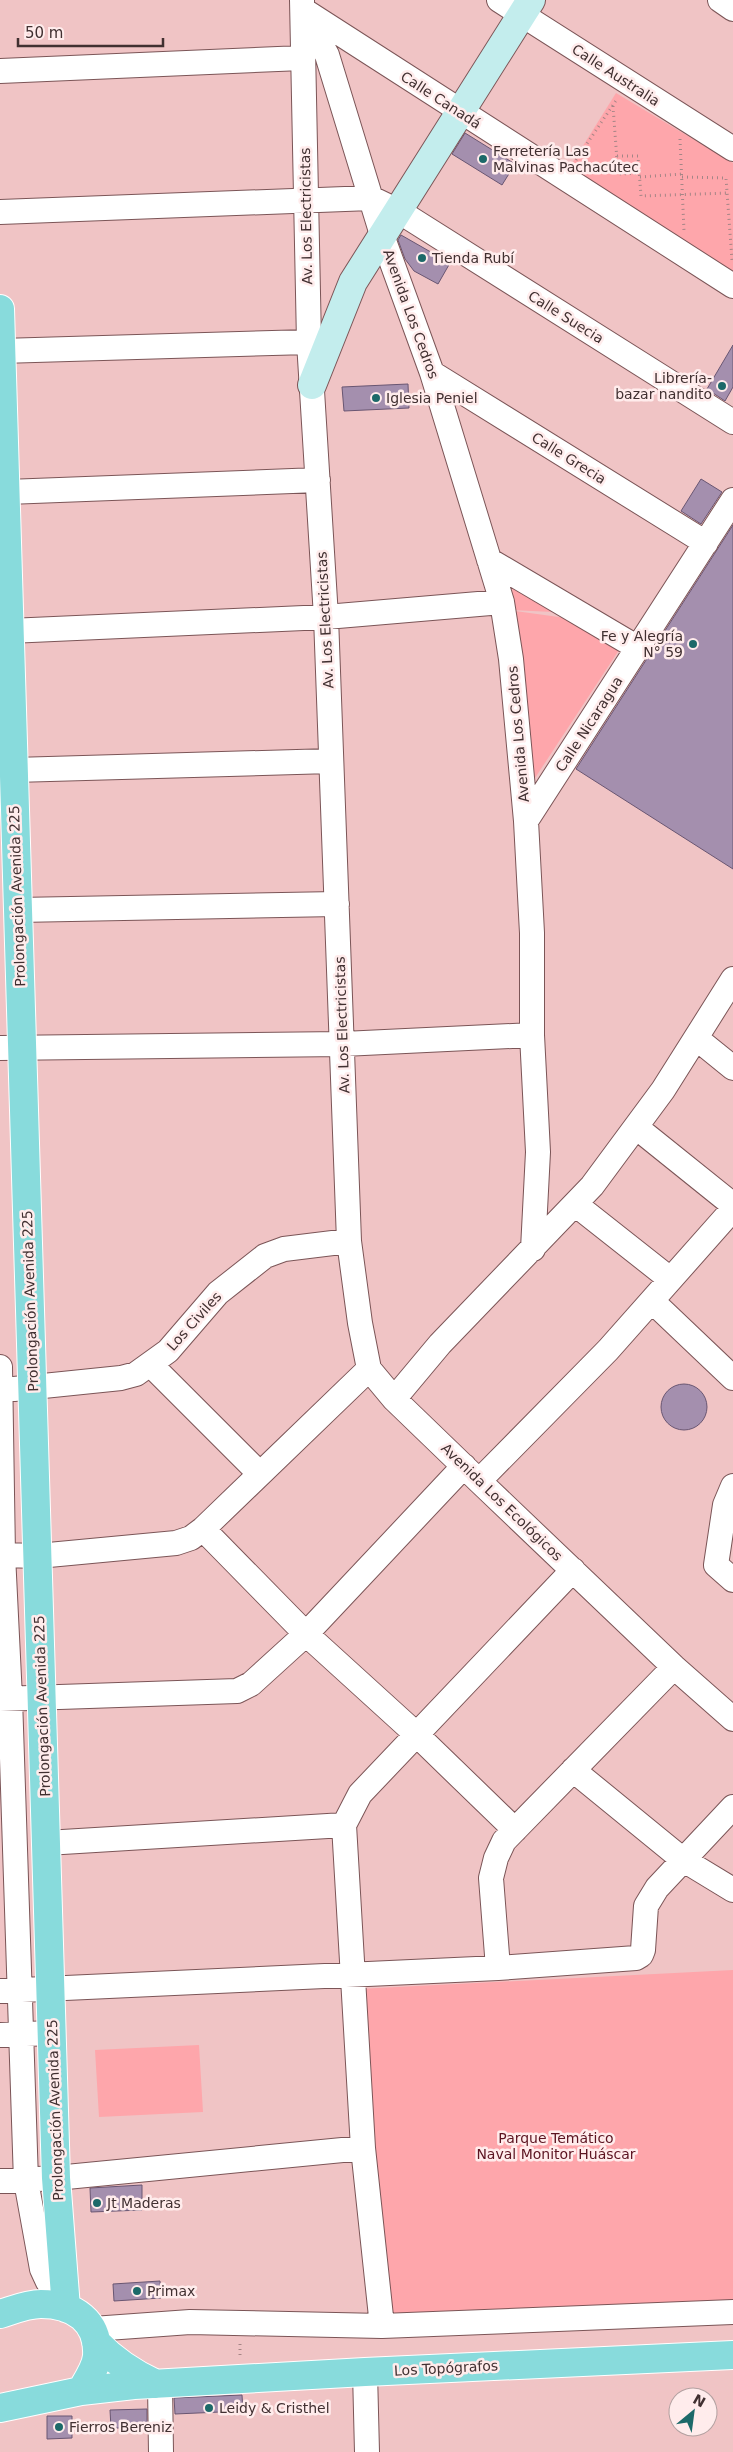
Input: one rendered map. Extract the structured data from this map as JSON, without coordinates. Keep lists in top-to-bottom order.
{
  "streets": {
    "main road": ["Prolongación Avenida 225", "Los Topógrafos"],
    "street": [
      "Calle Australia",
      "Calle Canadá",
      "Av. Los Electricistas",
      "Avenida Los Cedros",
      "Calle Suecia",
      "Calle Grecia",
      "Calle Nicaragua",
      "Los Civiles",
      "Avenida Los Ecológicos"
    ]
  },
  "crossings": [
    ["Calle Australia", "Avenida Los Cedros"],
    ["Calle Canadá", "Av. Los Electricistas"],
    ["Calle Canadá", "Avenida Los Cedros"],
    ["Av. Los Electricistas", "Avenida Los Cedros"],
    ["Av. Los Electricistas", "Los Civiles"],
    ["Av. Los Electricistas", "Avenida Los Ecológicos"],
    ["Avenida Los Cedros", "Calle Suecia"],
    ["Avenida Los Cedros", "Calle Grecia"],
    ["Avenida Los Cedros", "Calle Nicaragua"],
    ["Calle Grecia", "Calle Nicaragua"],
    ["Prolongación Avenida 225", "Los Civiles"],
    ["Prolongación Avenida 225", "Los Topógrafos"],
    ["Los Civiles", "Avenida Los Ecológicos"]
  ],
  "parks": ["Parque Temático Naval Monitor Huáscar"],
  "places": [
    "Ferretería Las Malvinas Pachacútec",
    "Tienda Rubí",
    "Librería- bazar nandito",
    "Iglesia Peniel",
    "Fe y Alegría N° 59",
    "Jt Maderas",
    "Primax",
    "Leidy & Cristhel",
    "Fierros Bereniz"
  ],
  "scale_bar": "50 m",
  "north": "top right"
}
